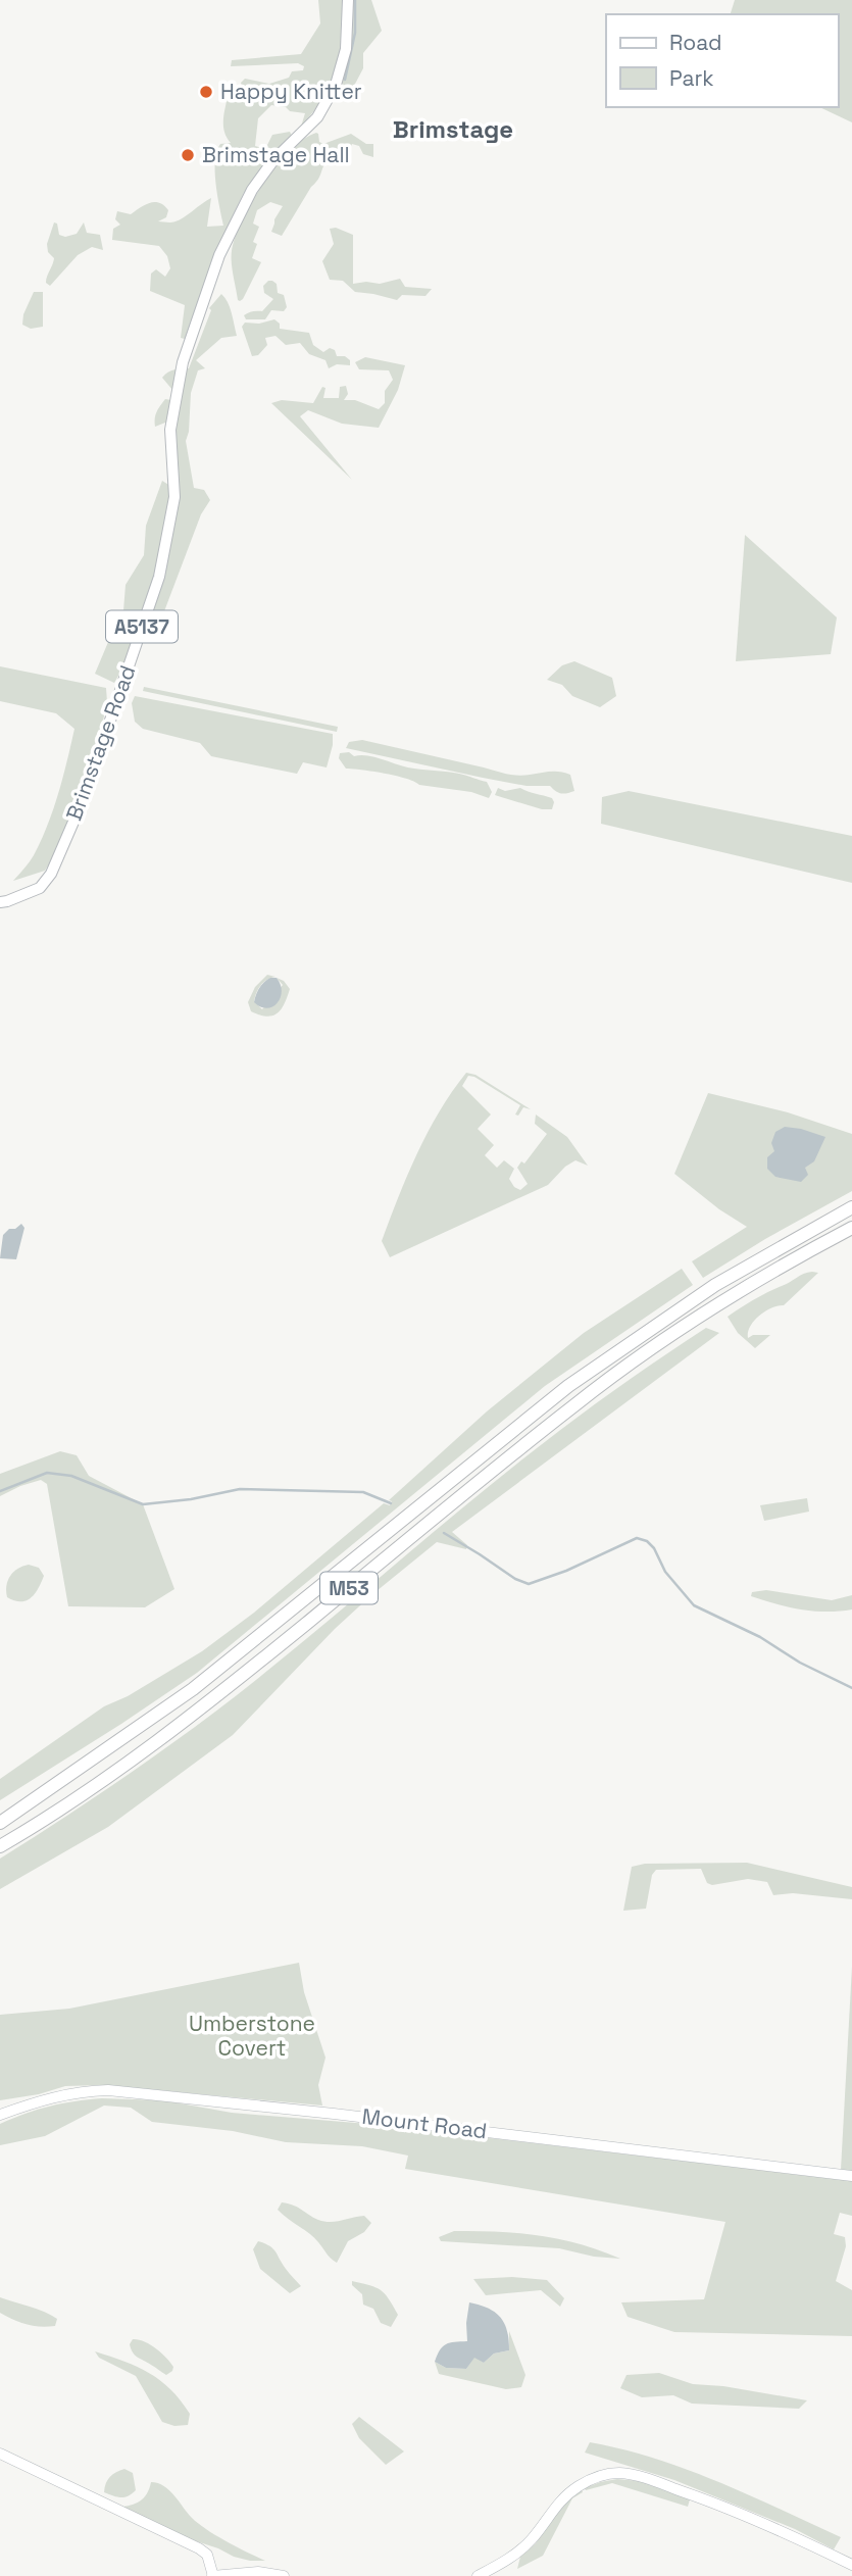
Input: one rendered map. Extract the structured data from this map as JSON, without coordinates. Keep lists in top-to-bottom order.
{
  "streets": {
    "highway": ["M53"],
    "main road": ["A5137", "Brimstage Road", "Mount Road"]
  },
  "districts": ["Brimstage"],
  "parks": ["Umberstone Covert"],
  "places": ["Happy Knitter", "Brimstage Hall"],
  "legend": ["Road", "Park"]
}
